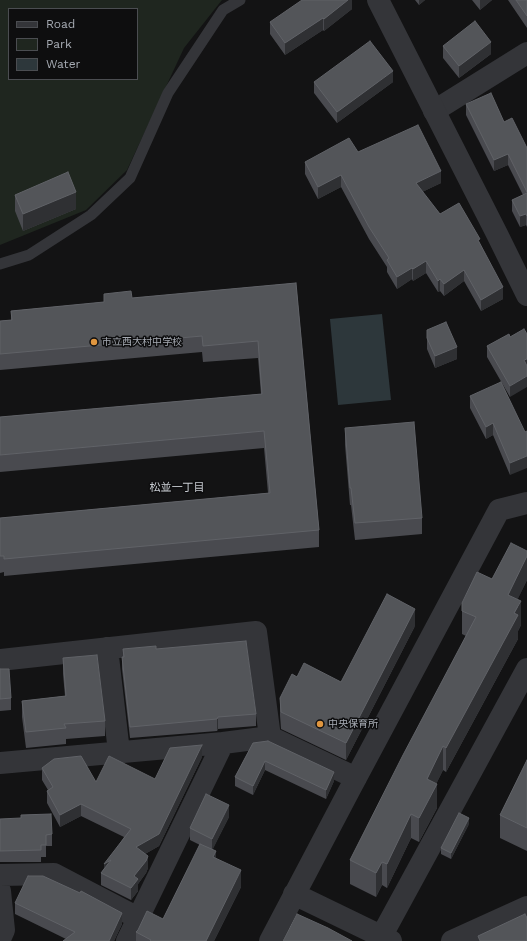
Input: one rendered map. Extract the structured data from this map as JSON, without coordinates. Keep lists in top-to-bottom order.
{
  "districts": ["松並一丁目"],
  "places": ["市立西大村中学校", "中央保育所"],
  "legend": ["Road", "Park", "Water"]
}
